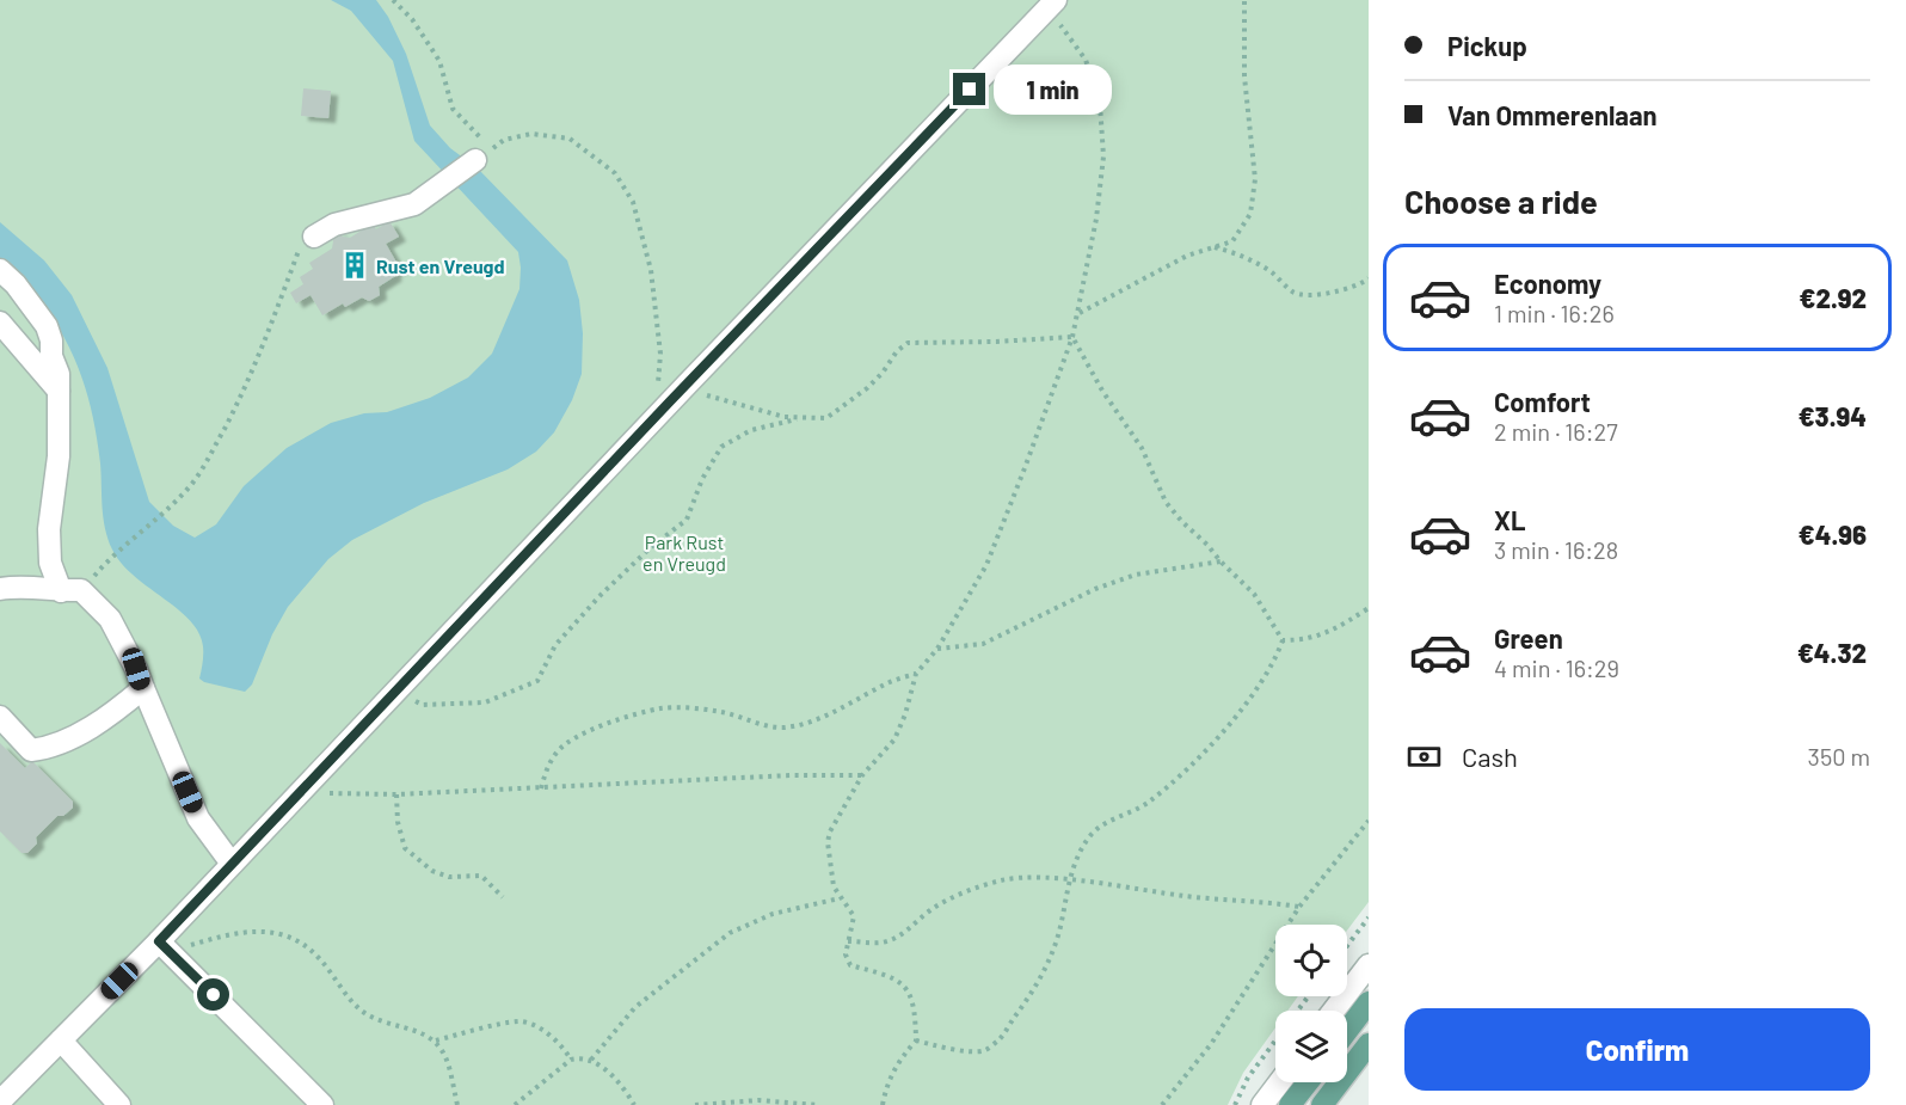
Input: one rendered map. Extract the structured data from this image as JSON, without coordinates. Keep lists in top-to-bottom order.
{
  "parks": ["Park Rust en Vreugd"],
  "places": {
    "building": ["Rust en Vreugd"]
  },
  "page": {
    "banner": ["Pickup", "Van Ommerenlaan"],
    "bubble": "1 min",
    "heading": "Choose a ride",
    "list": [
      {
        "name": "Economy",
        "note": "1 min · 16:26",
        "value": "€2.92"
      },
      {
        "name": "Comfort",
        "note": "2 min · 16:27",
        "value": "€3.94"
      },
      {
        "name": "XL",
        "note": "3 min · 16:28",
        "value": "€4.96"
      },
      {
        "name": "Green",
        "note": "4 min · 16:29",
        "value": "€4.32"
      }
    ],
    "pay": ["Cash", "350 m"],
    "buttons": "Confirm"
  }
}
